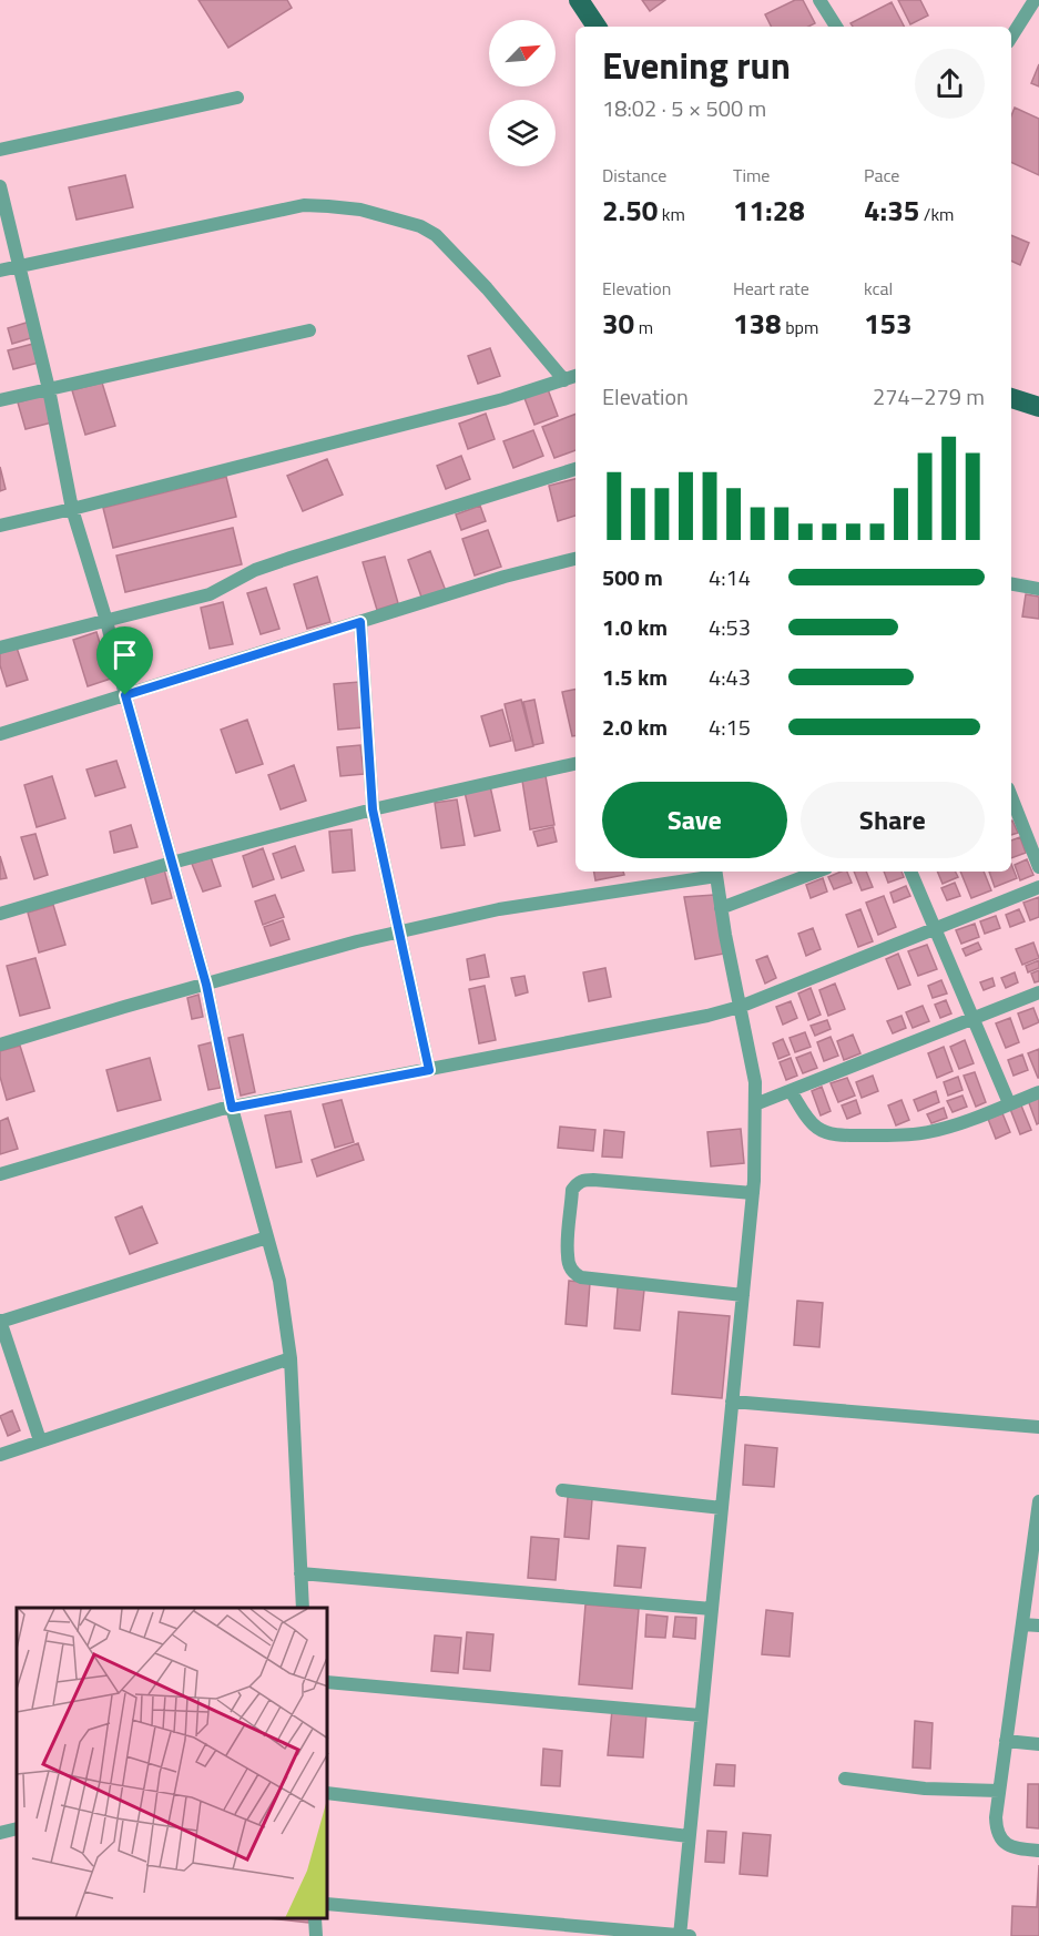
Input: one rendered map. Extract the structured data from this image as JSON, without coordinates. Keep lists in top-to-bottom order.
{
  "north": "top right",
  "page": {
    "heading": ["Evening run", "18:02 · 5 × 500 m"],
    "stats": [
      ["Distance", "2.50 km"],
      ["Time", "11:28"],
      ["Pace", "4:35 /km"],
      ["Elevation", "30 m"],
      ["Heart rate", "138 bpm"],
      ["kcal", "153"]
    ],
    "chart": ["Elevation", "274–279 m"],
    "list": [
      {
        "name": "500 m",
        "note": "4:14"
      },
      {
        "name": "1.0 km",
        "note": "4:53"
      },
      {
        "name": "1.5 km",
        "note": "4:43"
      },
      {
        "name": "2.0 km",
        "note": "4:15"
      }
    ],
    "buttons": ["Save", "Share"]
  }
}
